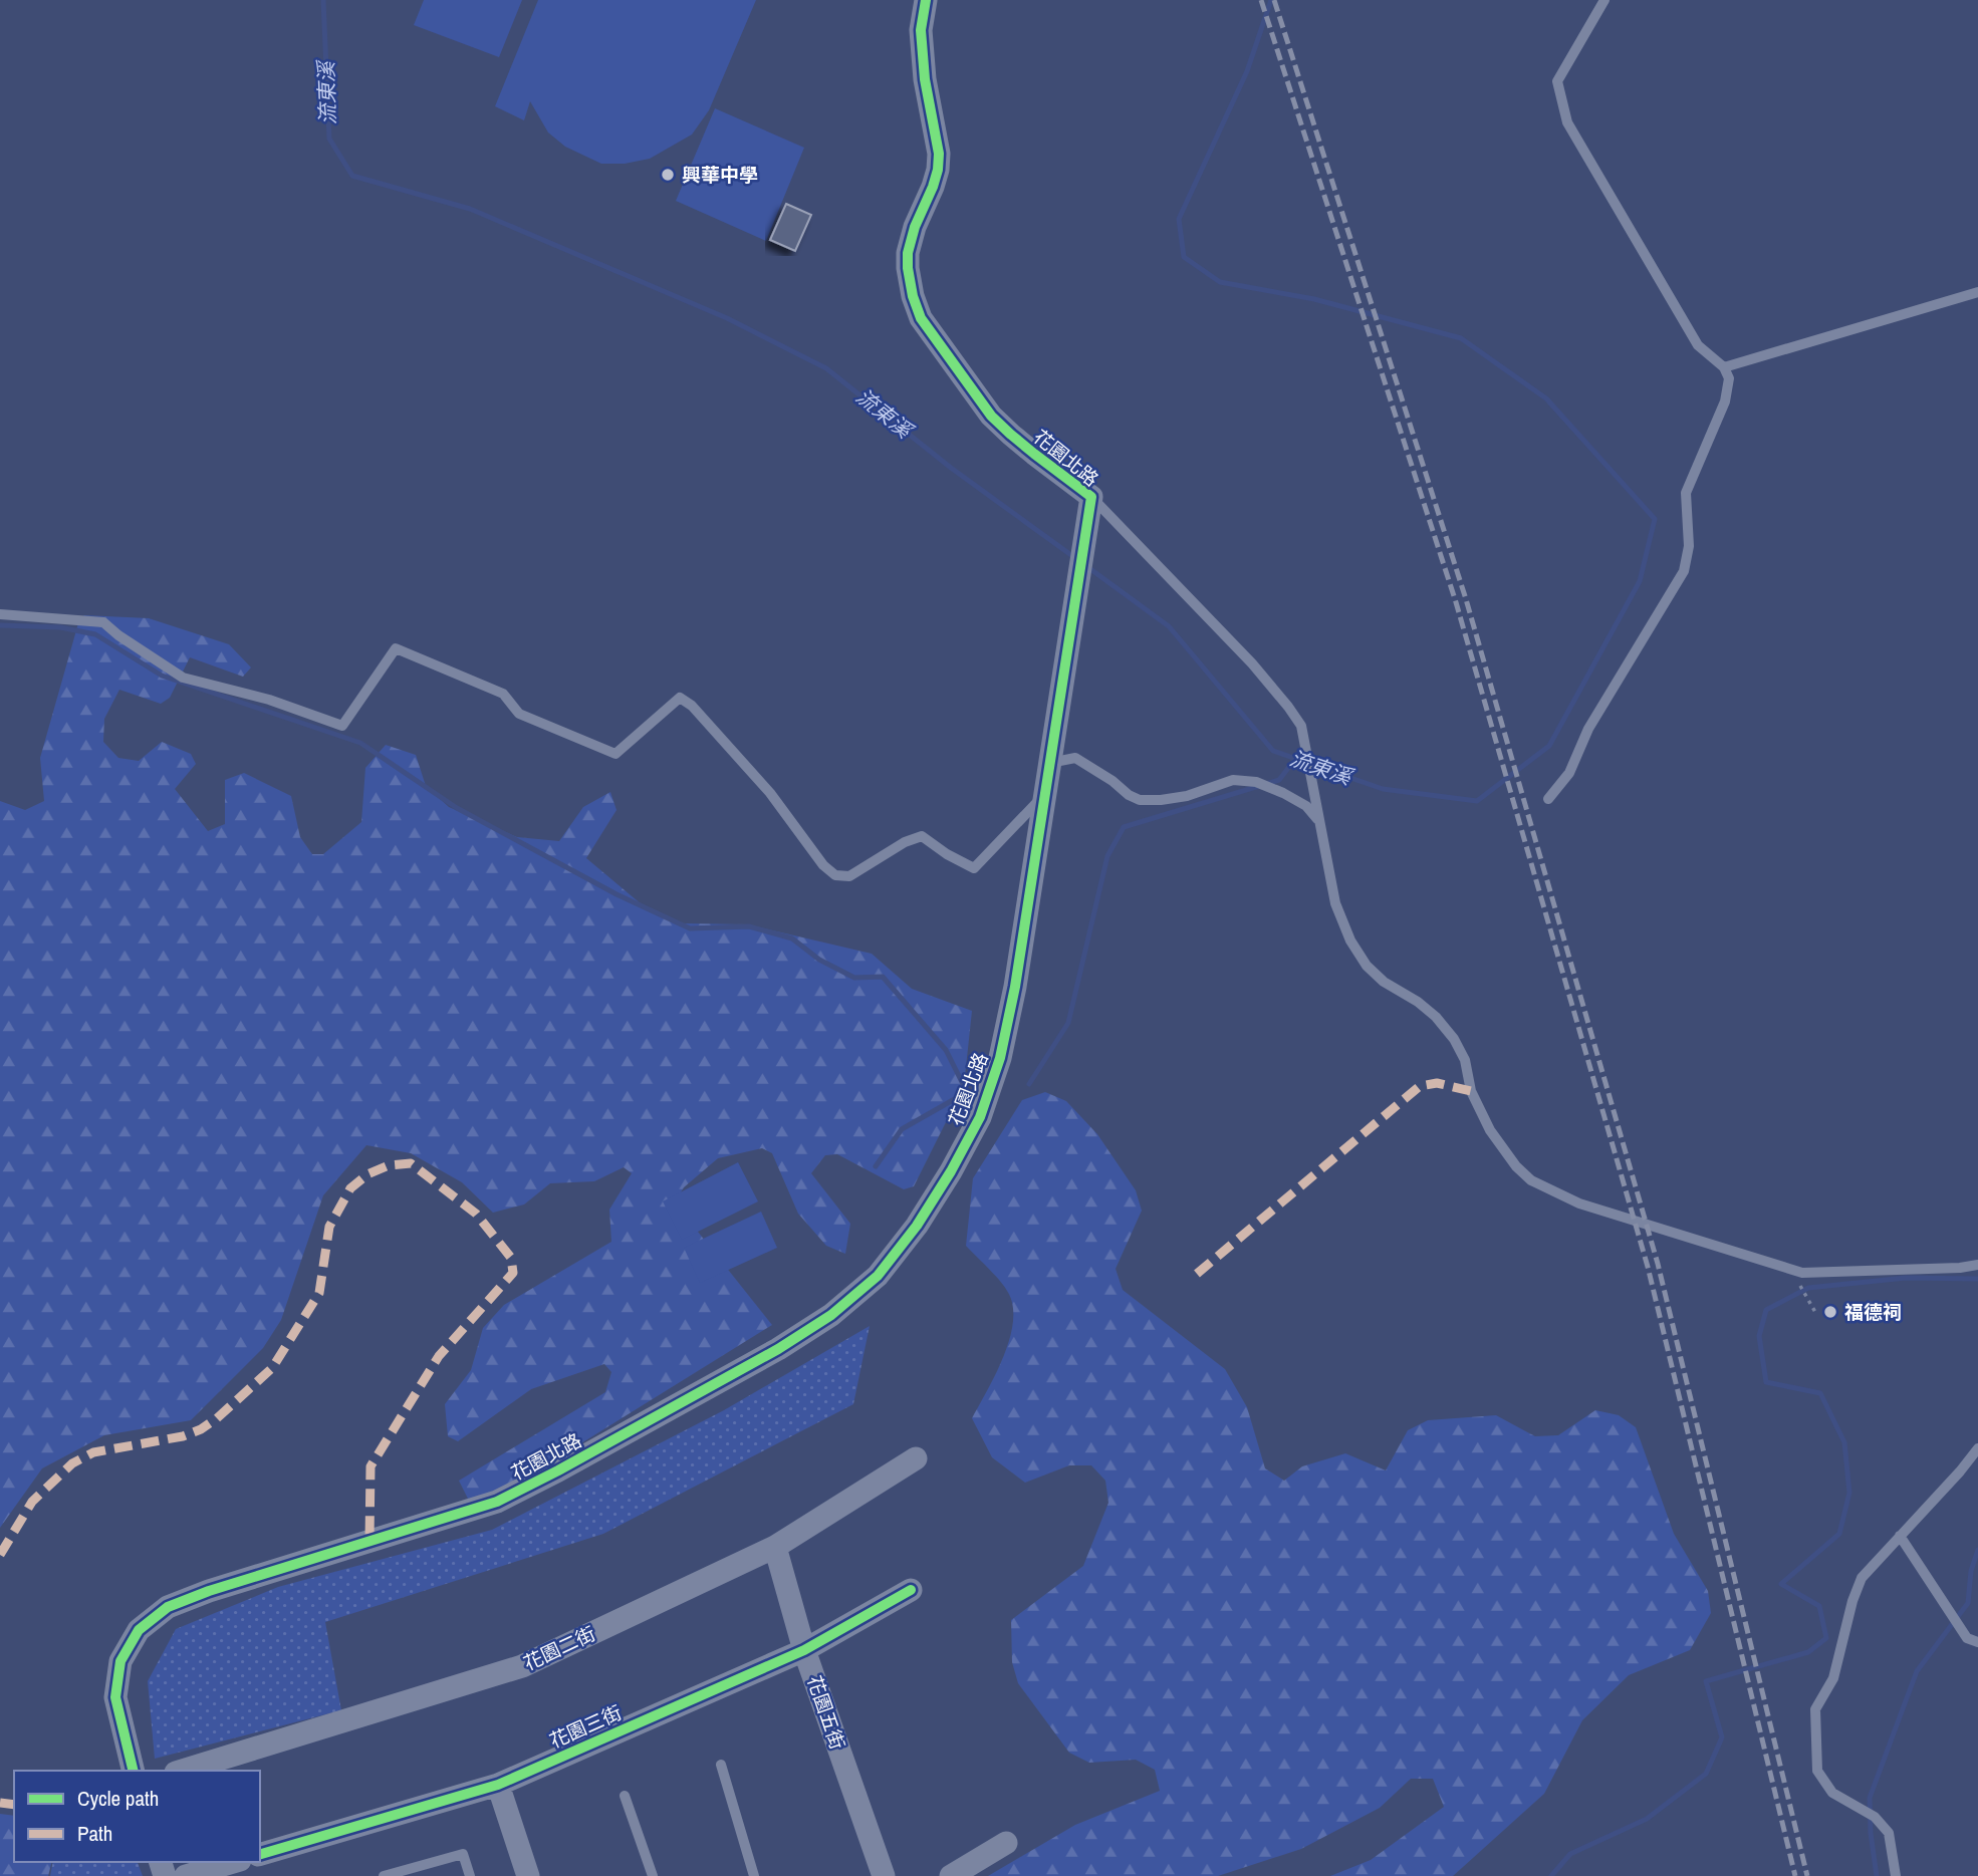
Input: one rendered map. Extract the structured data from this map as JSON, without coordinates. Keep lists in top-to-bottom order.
{
  "streets": {
    "street": [
      "花園北路",
      "花園二街",
      "花園五街",
      "花園三街"
    ]
  },
  "crossings": [
    ["花園二街", "花園五街"],
    ["花園五街", "花園三街"]
  ],
  "water": ["流東溪"],
  "places": ["興華中學", "福德祠"],
  "legend": ["Cycle path", "Path"]
}
